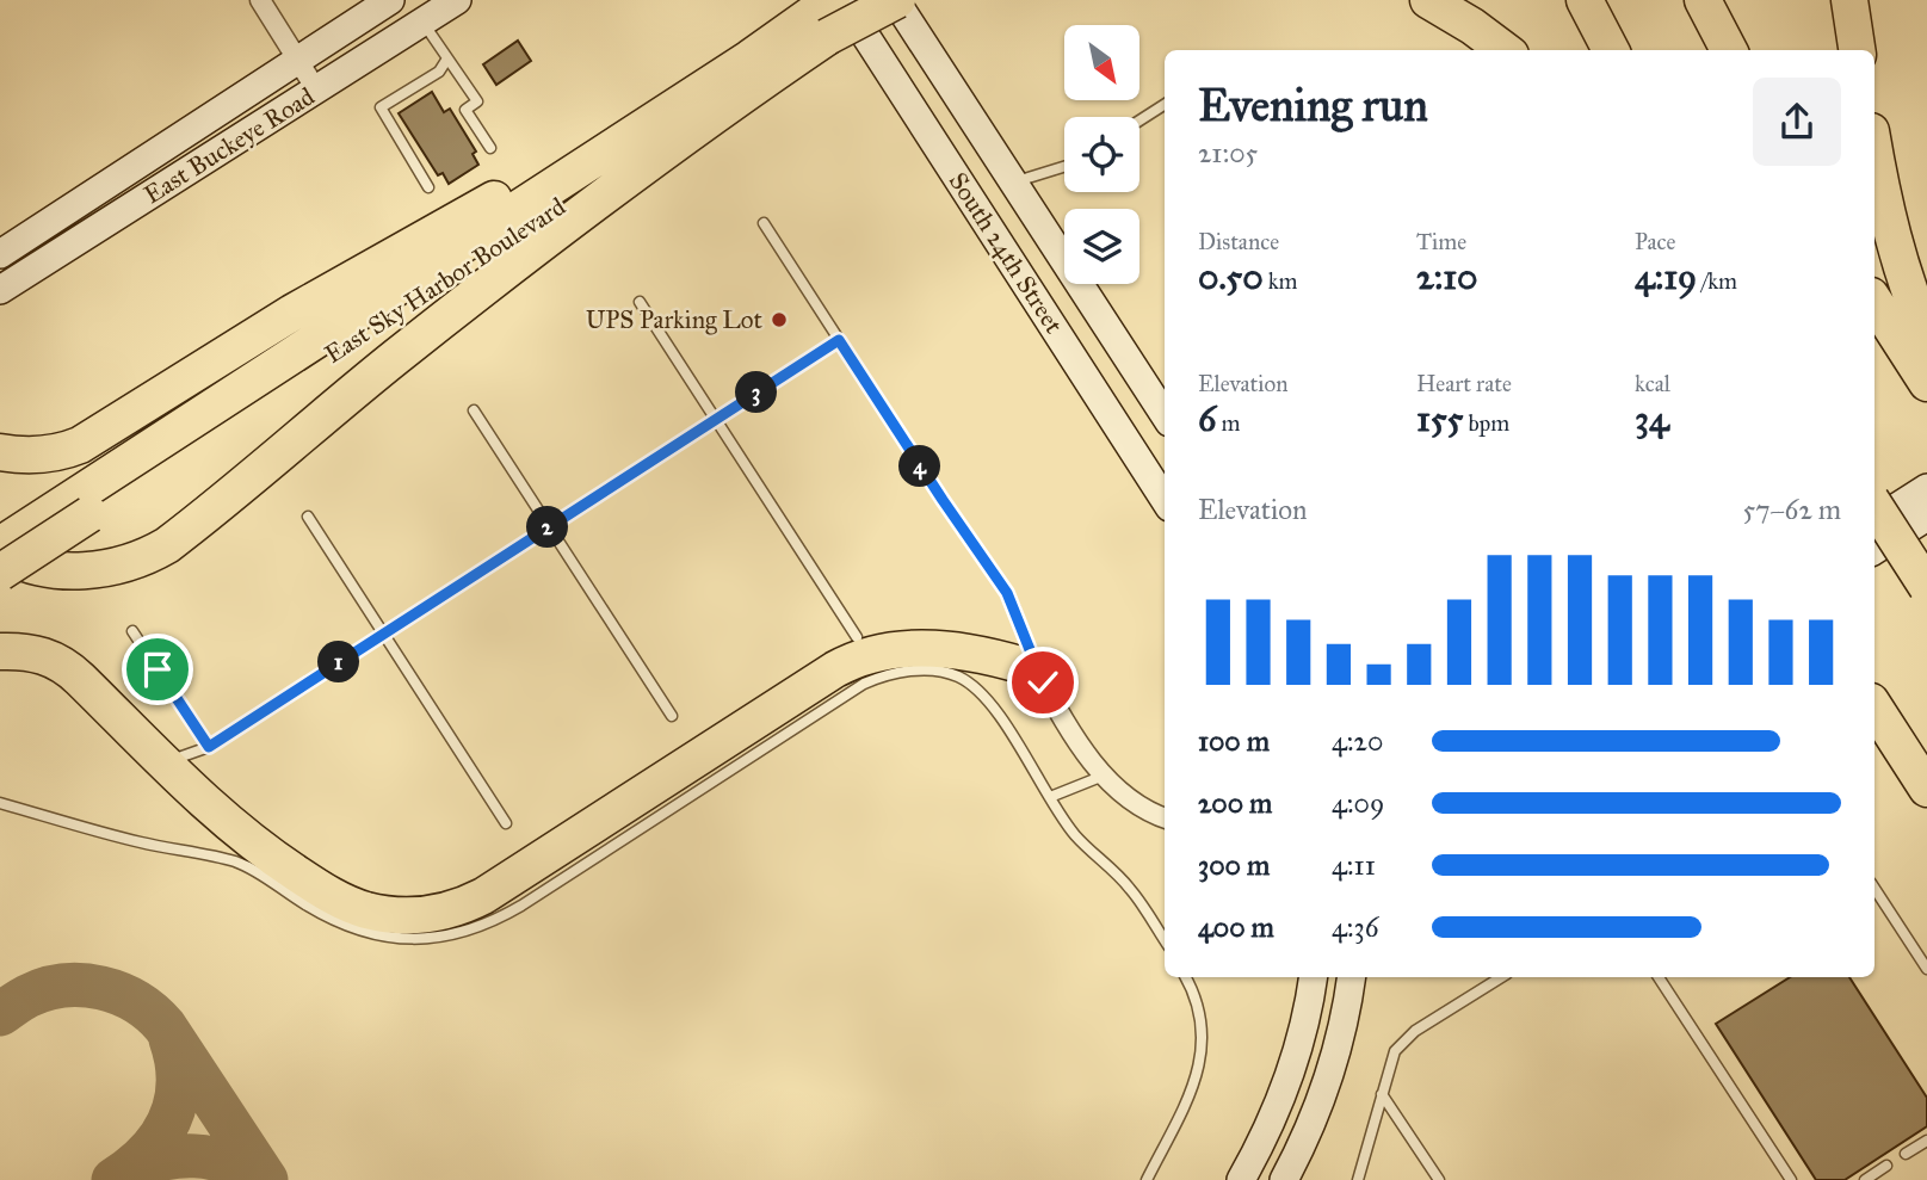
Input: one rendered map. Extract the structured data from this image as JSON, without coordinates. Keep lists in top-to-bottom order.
{
  "streets": {
    "highway": ["East Sky Harbor Boulevard"],
    "main road": ["East Buckeye Road", "South 24th Street"]
  },
  "crossings": [
    ["South 24th Street", "East Sky Harbor Boulevard"]
  ],
  "places": ["UPS Parking Lot"],
  "north": "bottom right",
  "page": {
    "heading": ["Evening run", "21:05"],
    "stats": [
      ["Distance", "0.50 km"],
      ["Time", "2:10"],
      ["Pace", "4:19 /km"],
      ["Elevation", "6 m"],
      ["Heart rate", "155 bpm"],
      ["kcal", "34"]
    ],
    "pins": [
      "3",
      "4",
      "2",
      "1"
    ],
    "chart": ["Elevation", "57–62 m"],
    "list": [
      {
        "name": "100 m",
        "note": "4:20"
      },
      {
        "name": "200 m",
        "note": "4:09"
      },
      {
        "name": "300 m",
        "note": "4:11"
      },
      {
        "name": "400 m",
        "note": "4:36"
      }
    ]
  }
}
